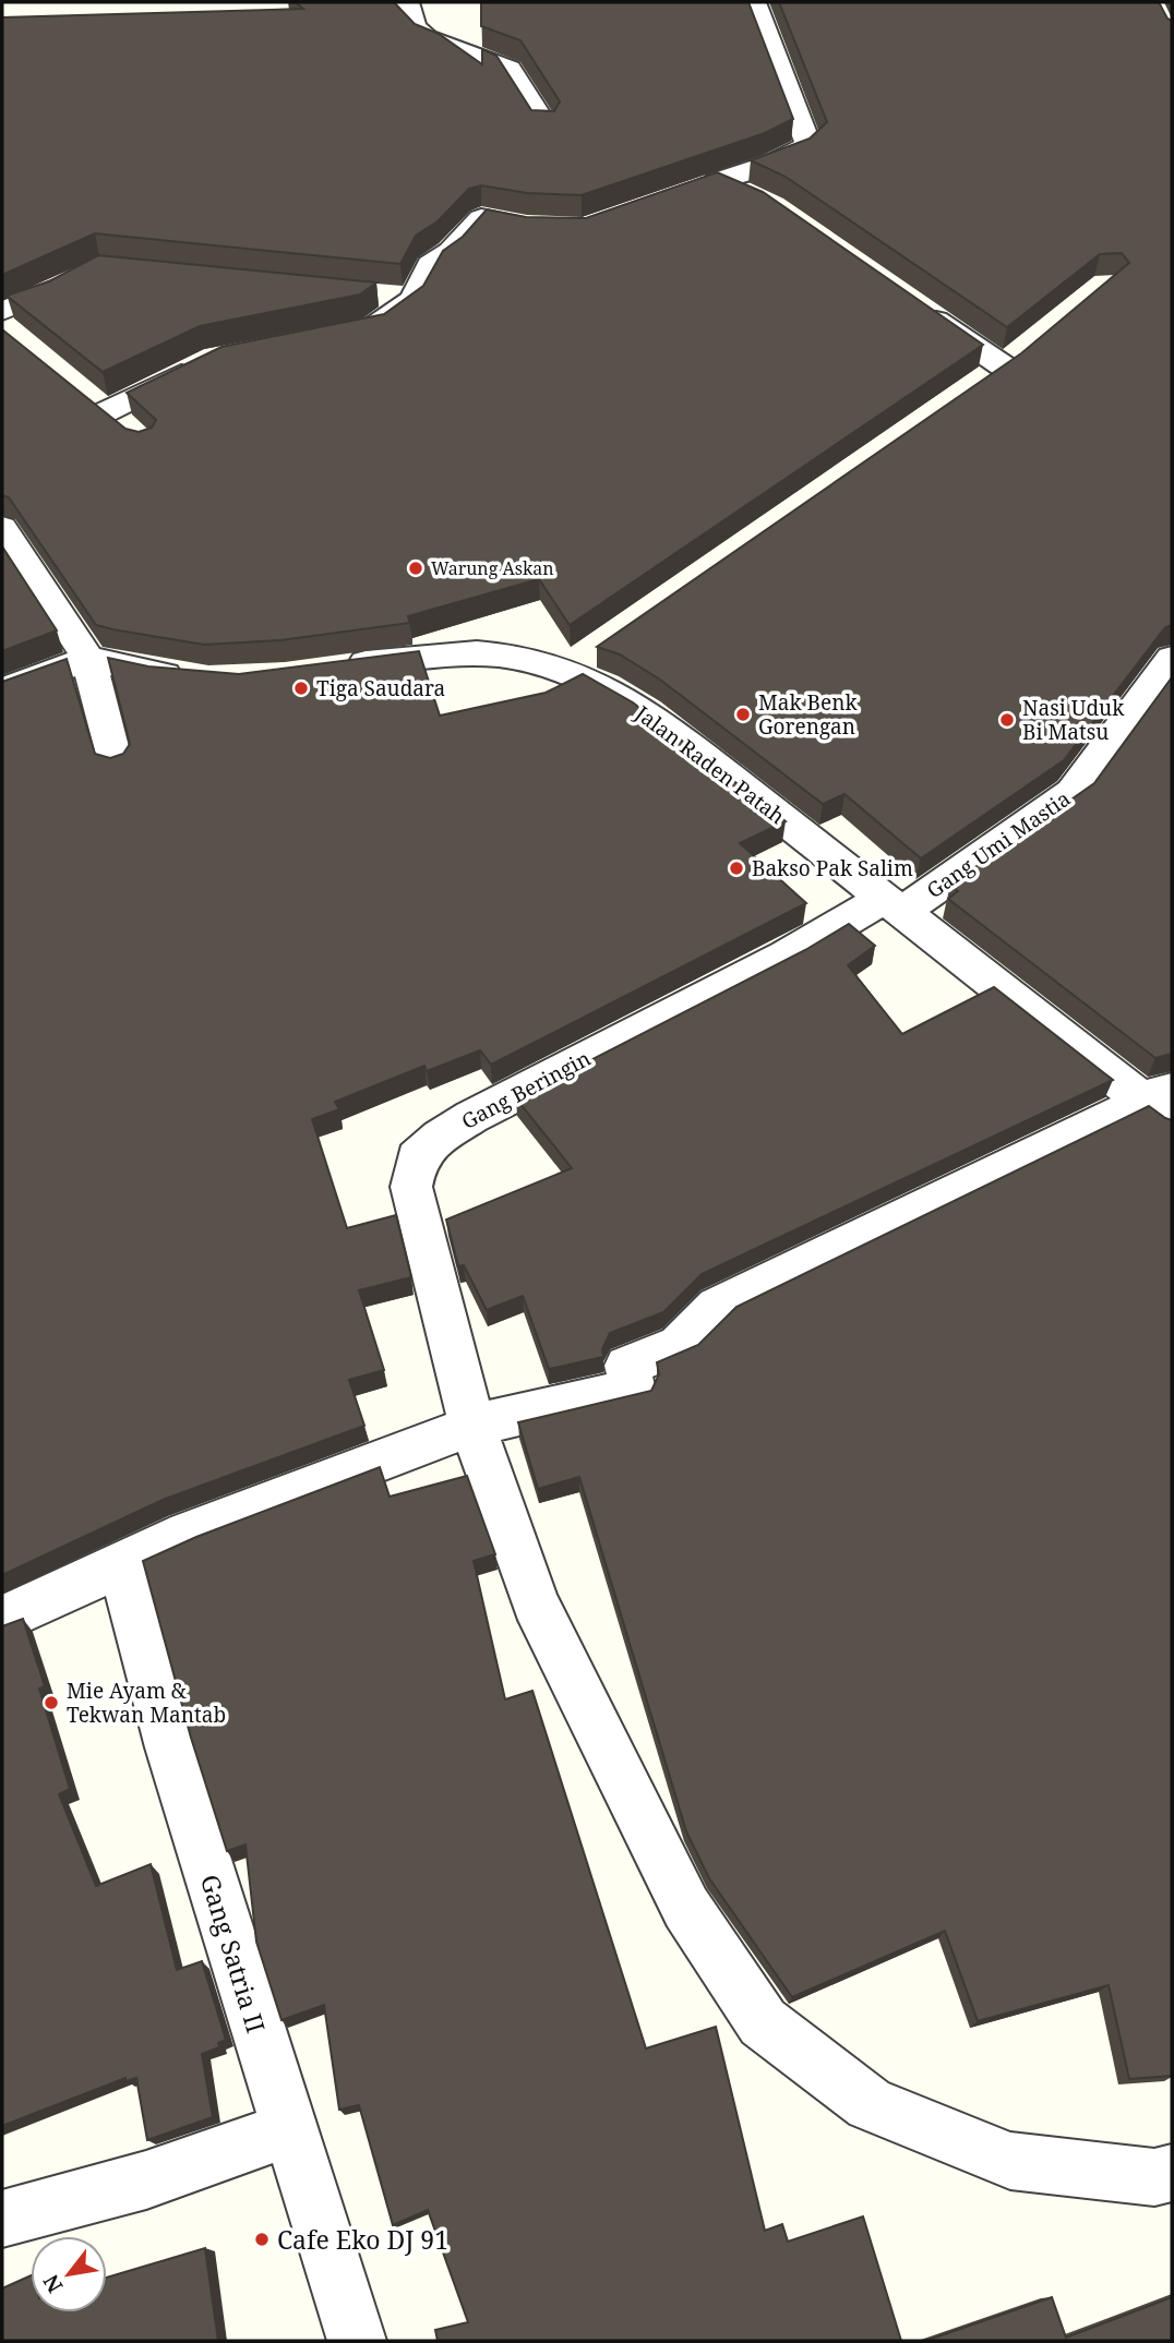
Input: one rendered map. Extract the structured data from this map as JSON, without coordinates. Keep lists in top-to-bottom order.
{
  "streets": {
    "street": [
      "Jalan Raden Patah",
      "Gang Umi Mastia",
      "Gang Beringin",
      "Gang Satria II"
    ]
  },
  "crossings": [
    ["Jalan Raden Patah", "Gang Umi Mastia"],
    ["Jalan Raden Patah", "Gang Beringin"],
    ["Gang Umi Mastia", "Gang Beringin"]
  ],
  "places": [
    "Warung Askan",
    "Tiga Saudara",
    "Mak Benk Gorengan",
    "Nasi Uduk Bi Matsu",
    "Bakso Pak Salim",
    "Mie Ayam & Tekwan Mantab",
    "Cafe Eko DJ 91"
  ],
  "north": "bottom left"
}
